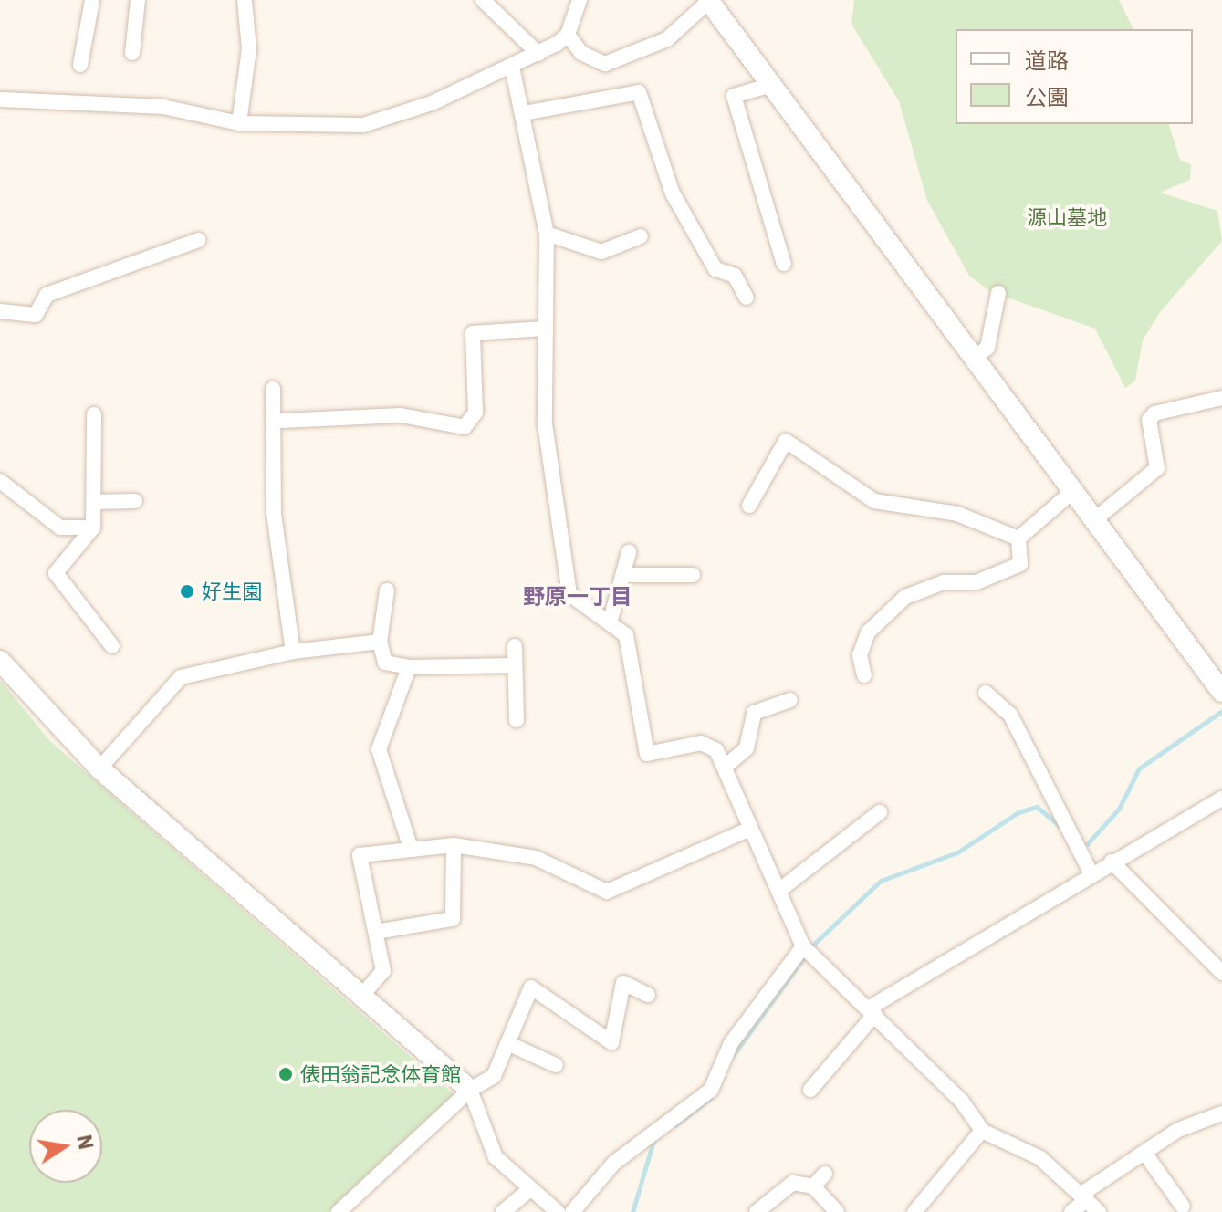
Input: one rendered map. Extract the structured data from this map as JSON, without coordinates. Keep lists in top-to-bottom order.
{
  "districts": ["野原一丁目"],
  "parks": ["源山墓地"],
  "places": ["好生園", "俵田翁記念体育館"],
  "legend": ["道路", "公園"],
  "north": "right"
}
